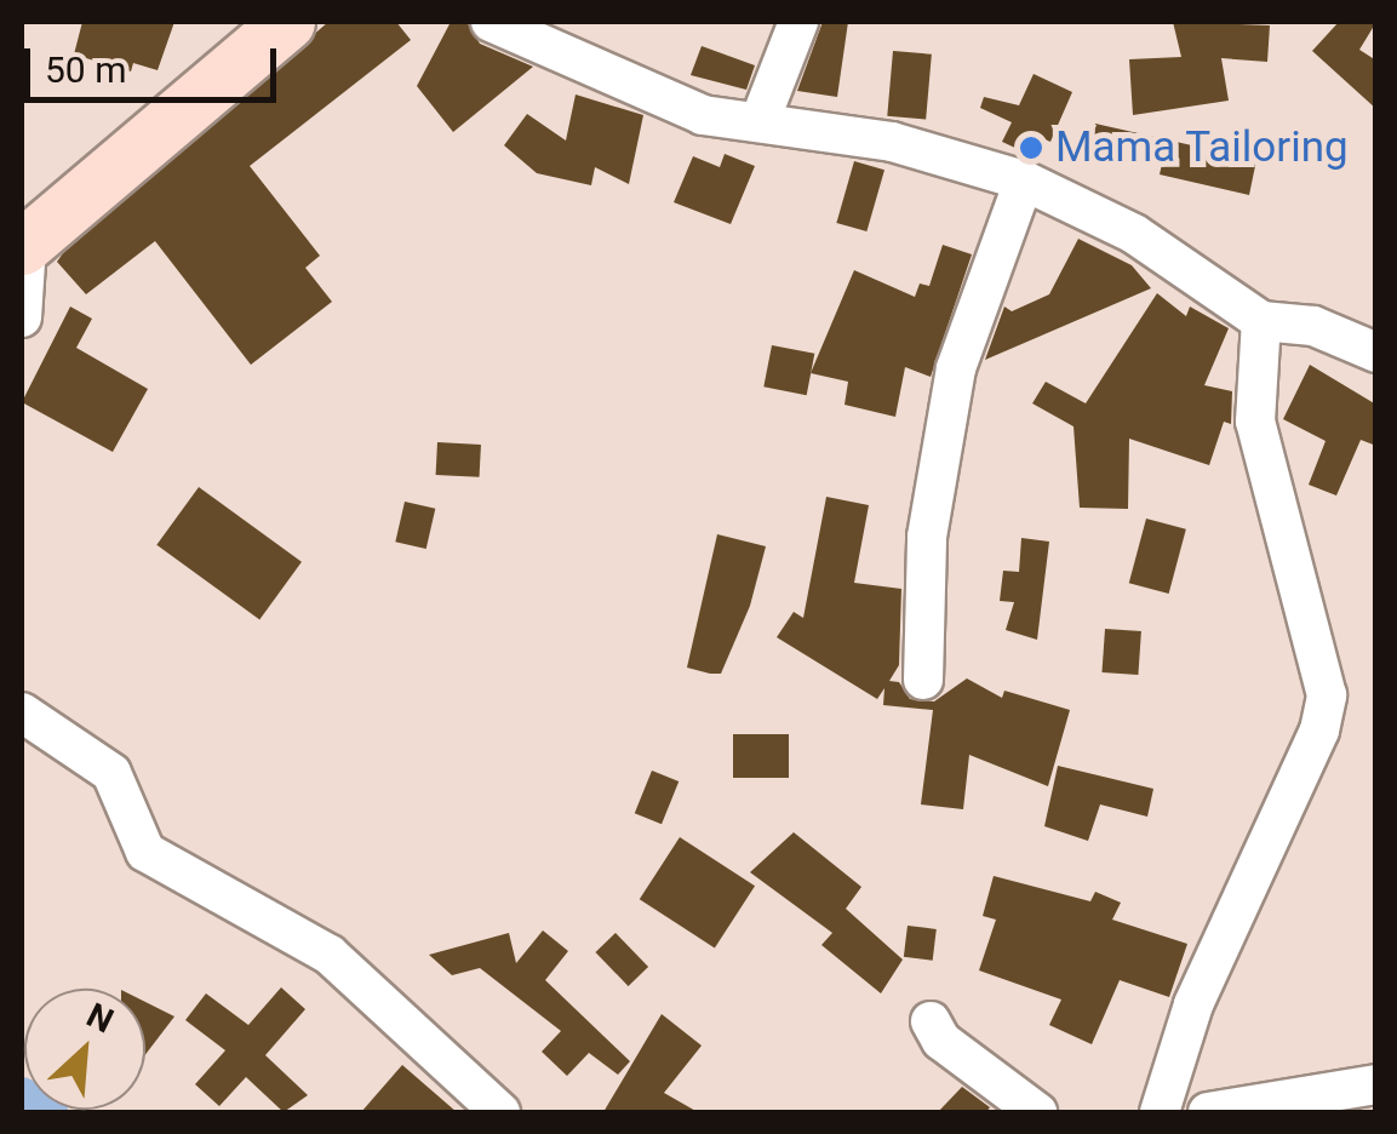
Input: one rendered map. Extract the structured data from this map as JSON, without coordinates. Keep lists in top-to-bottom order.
{
  "places": ["Mama Tailoring"],
  "scale_bar": "50 m",
  "north": "top right"
}
